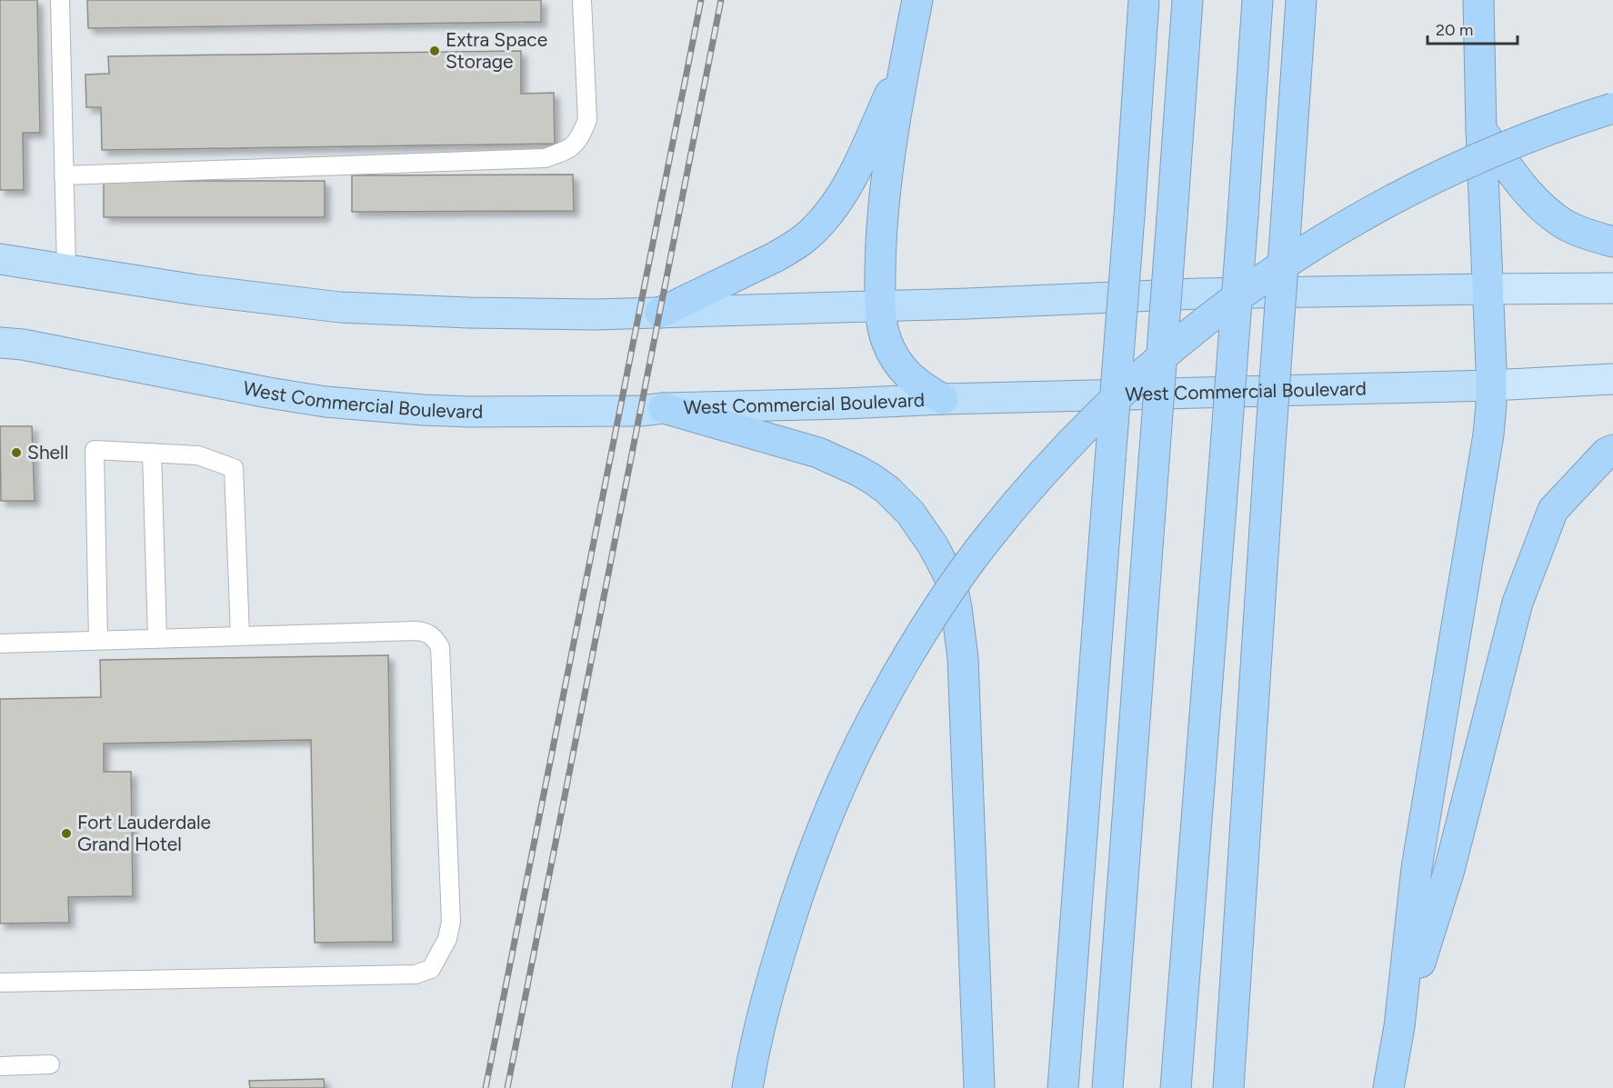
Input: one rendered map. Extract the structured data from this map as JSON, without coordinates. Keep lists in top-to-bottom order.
{
  "streets": {
    "highway": ["West Commercial Boulevard"]
  },
  "places": ["Extra Space Storage", "Shell", "Fort Lauderdale Grand Hotel"],
  "scale_bar": "20 m"
}
